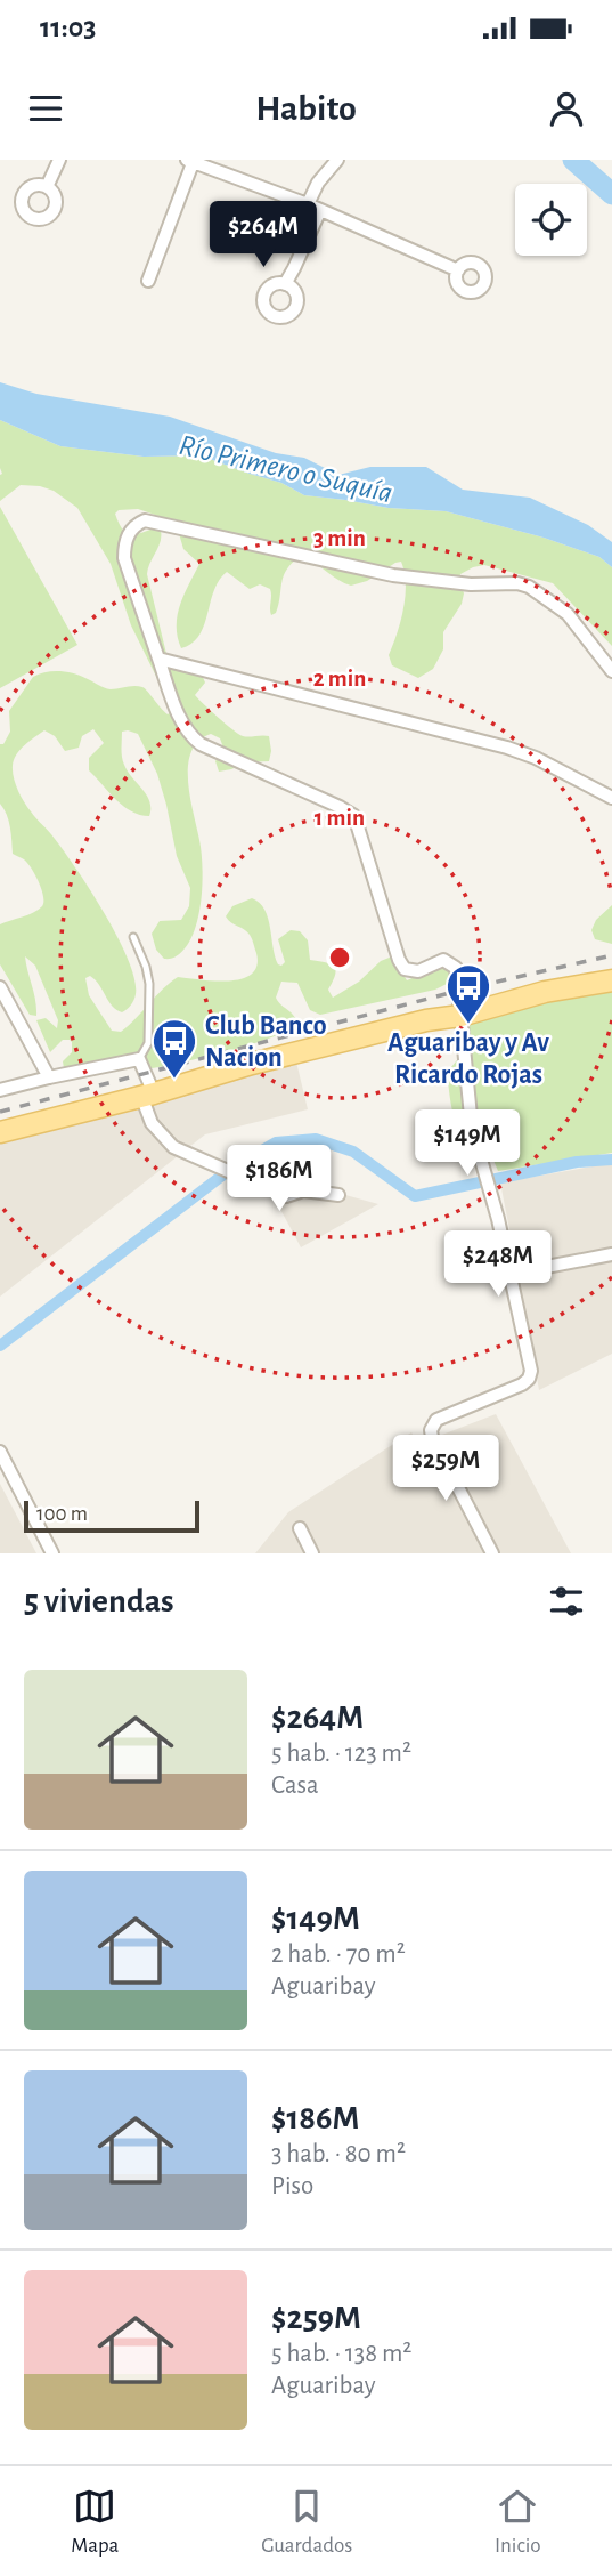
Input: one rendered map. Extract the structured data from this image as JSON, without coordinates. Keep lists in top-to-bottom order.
{
  "water": ["Río Primero o Suquía"],
  "places": {
    "bus stop": ["Aguaribay y Av Ricardo Rojas", "Club Banco Nacion"]
  },
  "scale_bar": "100 m",
  "page": {
    "status": "11:03",
    "header": "Habito",
    "price": [
      "$264M",
      "$149M",
      "$186M",
      "$248M",
      "$259M"
    ],
    "scale": "100 m",
    "heading": "5 viviendas",
    "list": [
      {
        "name": "$264M",
        "note": "5 hab. · 123 m² · Casa"
      },
      {
        "name": "$149M",
        "note": "2 hab. · 70 m² · Aguaribay"
      },
      {
        "name": "$186M",
        "note": "3 hab. · 80 m² · Piso"
      },
      {
        "name": "$259M",
        "note": "5 hab. · 138 m² · Aguaribay"
      }
    ],
    "tabs": ["Mapa", "Guardados", "Inicio"]
  },
  "rings": ["3 min", "2 min", "1 min"]
}
